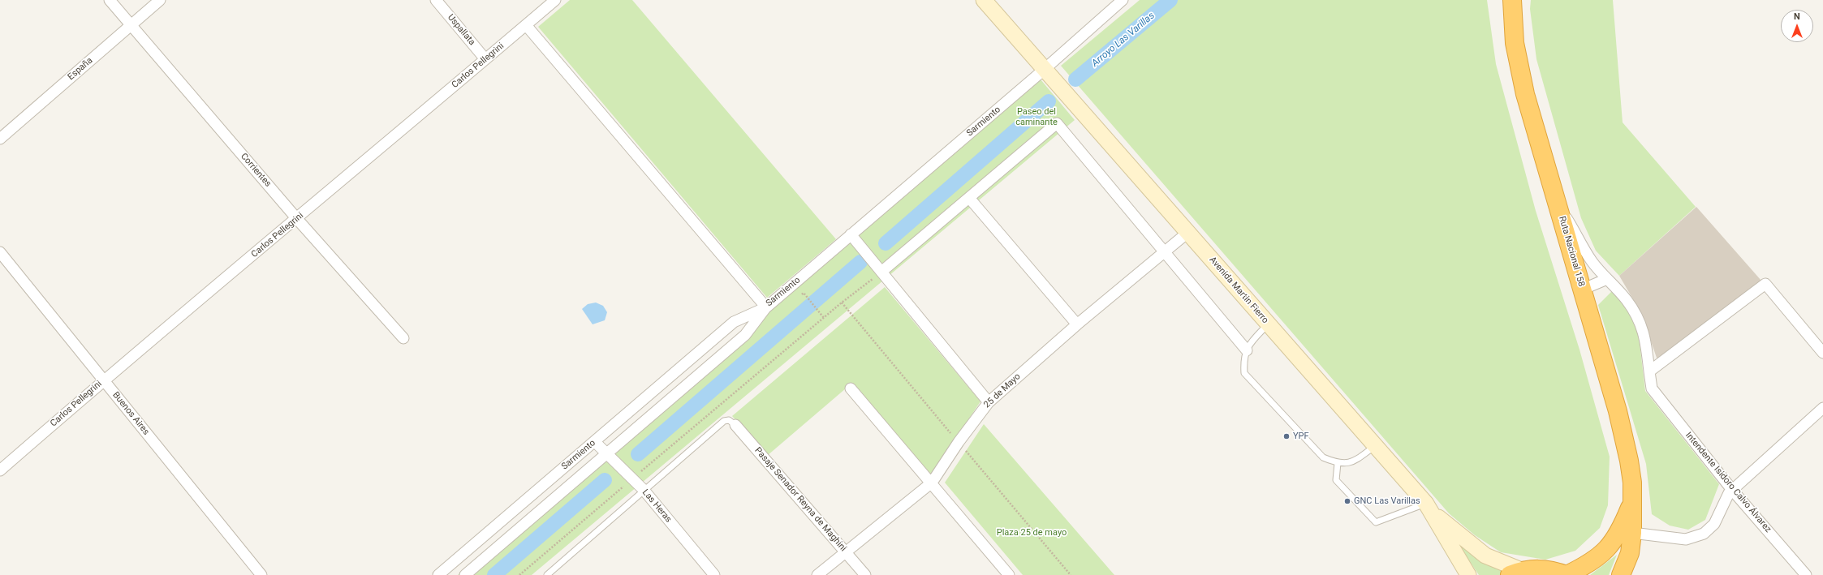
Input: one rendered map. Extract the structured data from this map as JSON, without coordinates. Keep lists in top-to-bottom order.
{
  "streets": {
    "highway": ["Ruta Nacional 158"],
    "main road": ["Avenida Martin Fierro"],
    "street": [
      "Uspallata",
      "Carlos Pellegrini",
      "España",
      "Sarmiento",
      "Corrientes",
      "25 de Mayo",
      "Buenos Aires",
      "Intendente Isidoro Calvo Álvarez",
      "Pasaje Senador Reyna de Maghini",
      "Las Heras"
    ]
  },
  "crossings": [
    ["Uspallata", "Carlos Pellegrini"],
    ["Carlos Pellegrini", "Corrientes"],
    ["Carlos Pellegrini", "Buenos Aires"],
    ["España", "Corrientes"],
    ["Sarmiento", "Avenida Martin Fierro"],
    ["Sarmiento", "Las Heras"],
    ["Avenida Martin Fierro", "25 de Mayo"],
    ["25 de Mayo", "Pasaje Senador Reyna de Maghini"]
  ],
  "water": ["Arroyo Las Varillas"],
  "parks": ["Paseo del caminante", "Plaza 25 de mayo"],
  "places": ["YPF", "GNC Las Varillas"],
  "north": "top"
}
